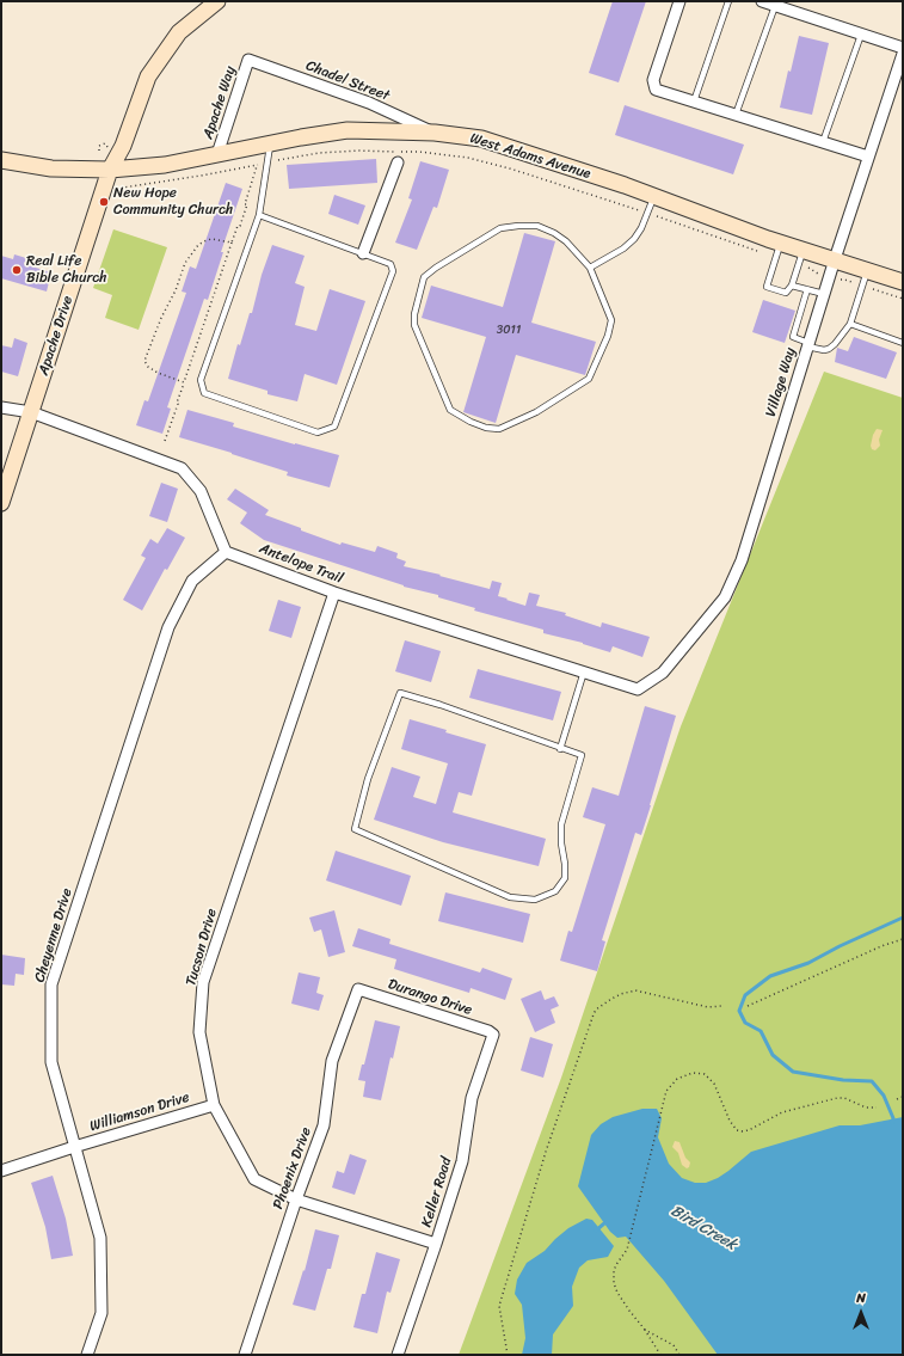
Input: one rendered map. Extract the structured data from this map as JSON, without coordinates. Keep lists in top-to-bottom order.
{
  "streets": {
    "main road": ["West Adams Avenue", "Apache Drive"],
    "street": [
      "Chadel Street",
      "Apache Way",
      "Village Way",
      "Antelope Trail",
      "Cheyenne Drive",
      "Tucson Drive",
      "Durango Drive",
      "Williamson Drive",
      "Phoenix Drive",
      "Keller Road"
    ]
  },
  "crossings": [
    ["Chadel Street", "Apache Way"],
    ["Chadel Street", "West Adams Avenue"],
    ["Apache Way", "West Adams Avenue"],
    ["West Adams Avenue", "Apache Drive"],
    ["West Adams Avenue", "Village Way"],
    ["Village Way", "Antelope Trail"],
    ["Antelope Trail", "Cheyenne Drive"],
    ["Antelope Trail", "Tucson Drive"],
    ["Cheyenne Drive", "Williamson Drive"],
    ["Tucson Drive", "Williamson Drive"],
    ["Tucson Drive", "Phoenix Drive"],
    ["Tucson Drive", "Keller Road"],
    ["Durango Drive", "Phoenix Drive"],
    ["Durango Drive", "Keller Road"]
  ],
  "water": ["Bird Creek"],
  "places": ["New Hope Community Church", "Real Life Bible Church"],
  "house_numbers": ["3011"],
  "north": "top"
}
